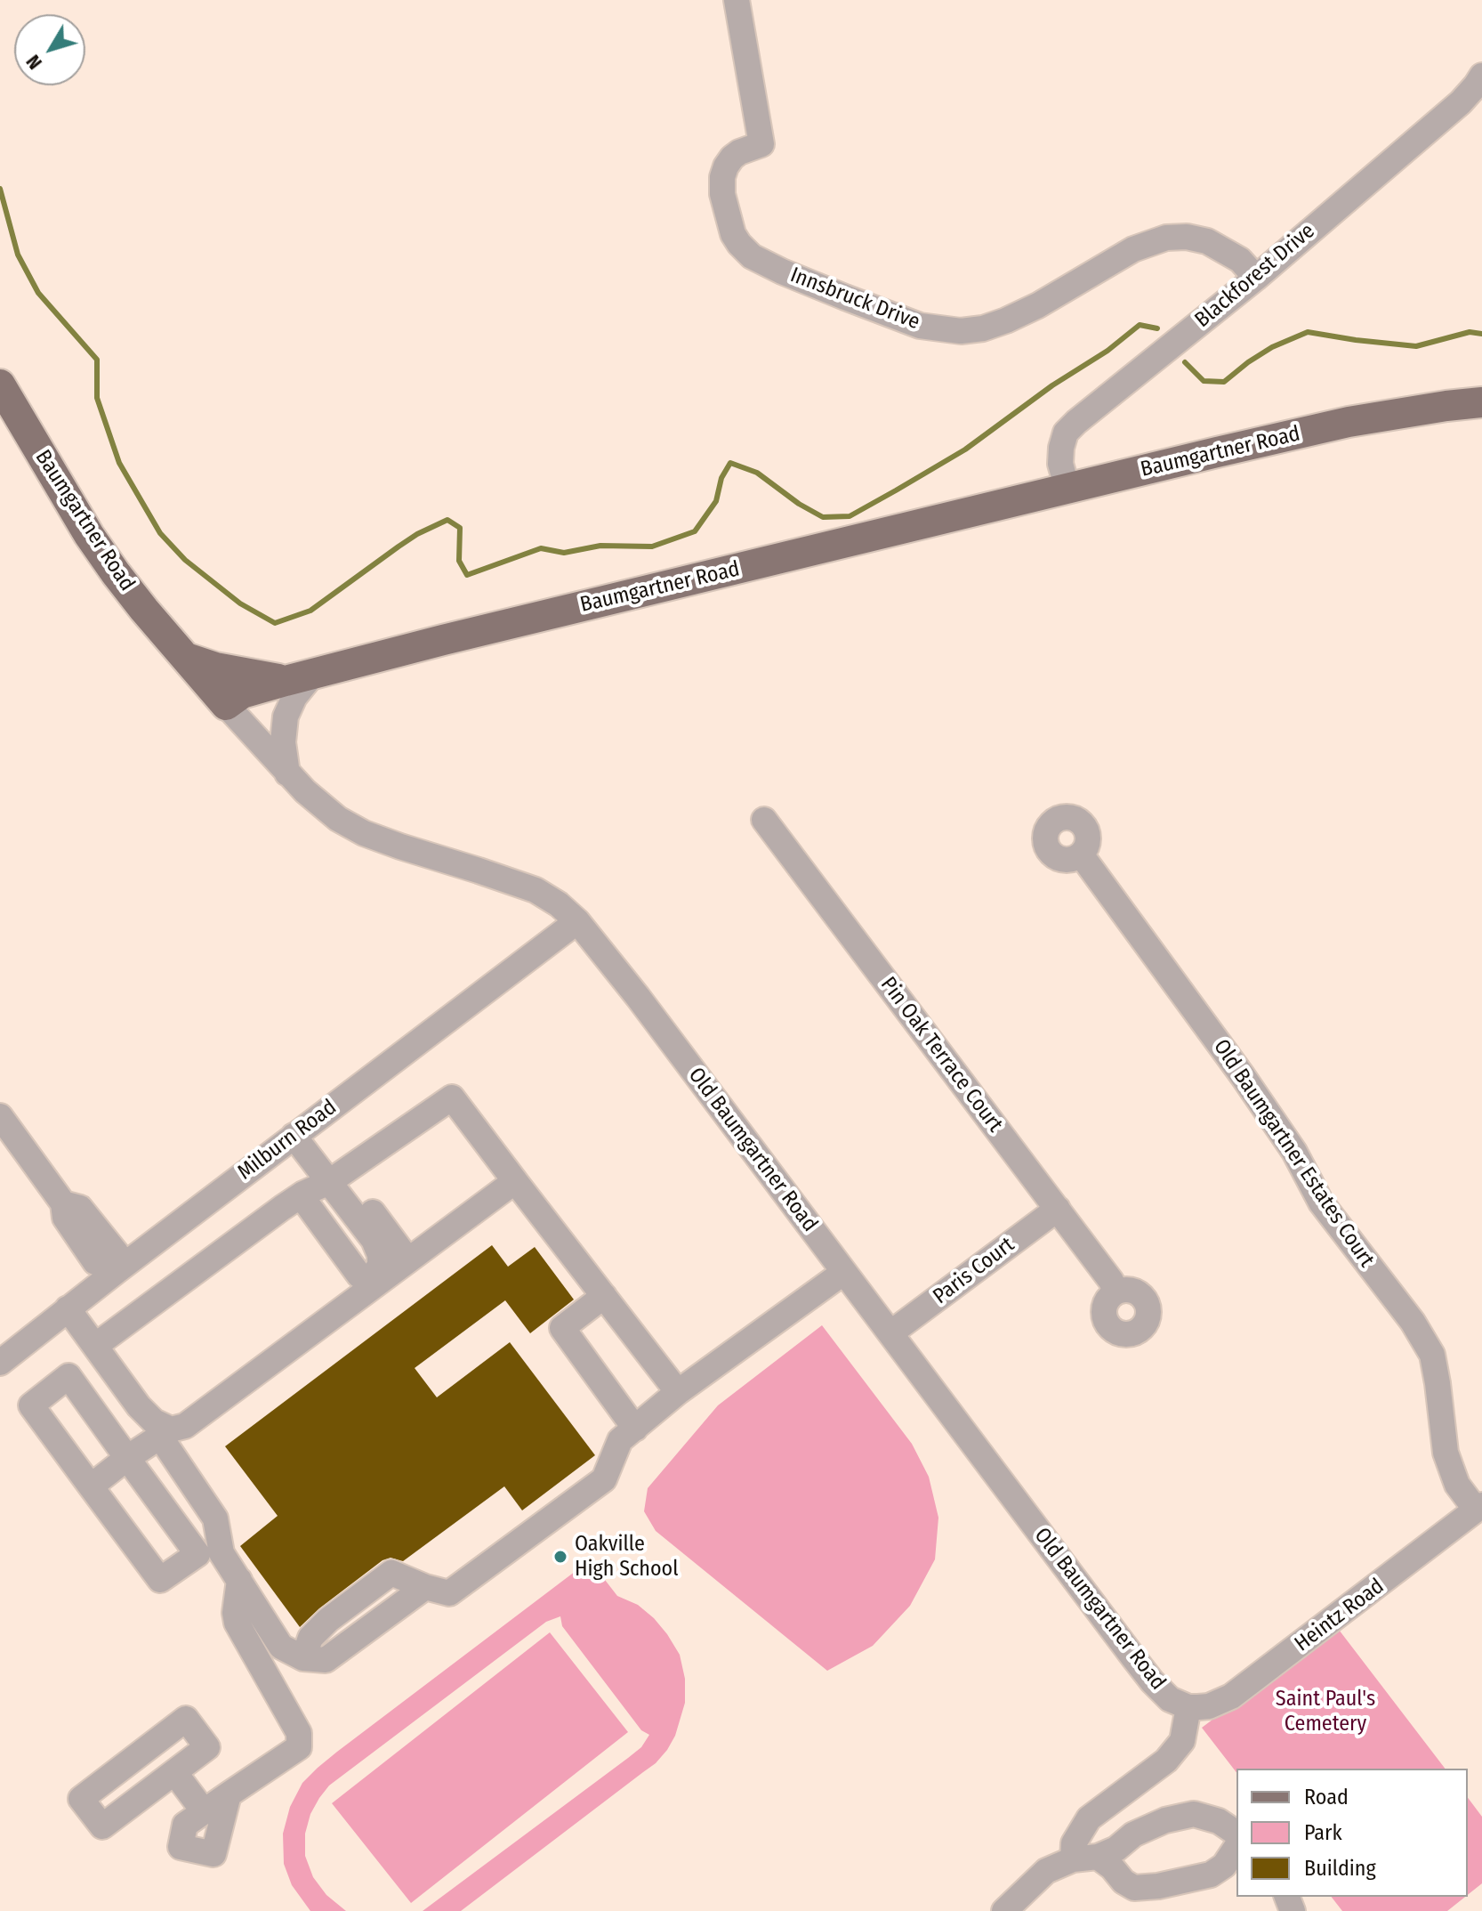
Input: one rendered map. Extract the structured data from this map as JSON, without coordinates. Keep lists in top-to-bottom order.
{
  "streets": {
    "main road": ["Baumgartner Road"],
    "street": [
      "Blackforest Drive",
      "Innsbruck Drive",
      "Pin Oak Terrace Court",
      "Milburn Road",
      "Old Baumgartner Road",
      "Old Baumgartner Estates Court",
      "Paris Court",
      "Heintz Road"
    ]
  },
  "crossings": [
    ["Blackforest Drive", "Innsbruck Drive"],
    ["Blackforest Drive", "Baumgartner Road"],
    ["Baumgartner Road", "Old Baumgartner Road"],
    ["Pin Oak Terrace Court", "Paris Court"],
    ["Milburn Road", "Old Baumgartner Road"],
    ["Old Baumgartner Road", "Paris Court"],
    ["Old Baumgartner Road", "Heintz Road"],
    ["Old Baumgartner Estates Court", "Heintz Road"]
  ],
  "parks": ["Saint Paul's Cemetery"],
  "places": ["Oakville High School"],
  "legend": ["Road", "Park", "Building"],
  "north": "bottom left"
}
